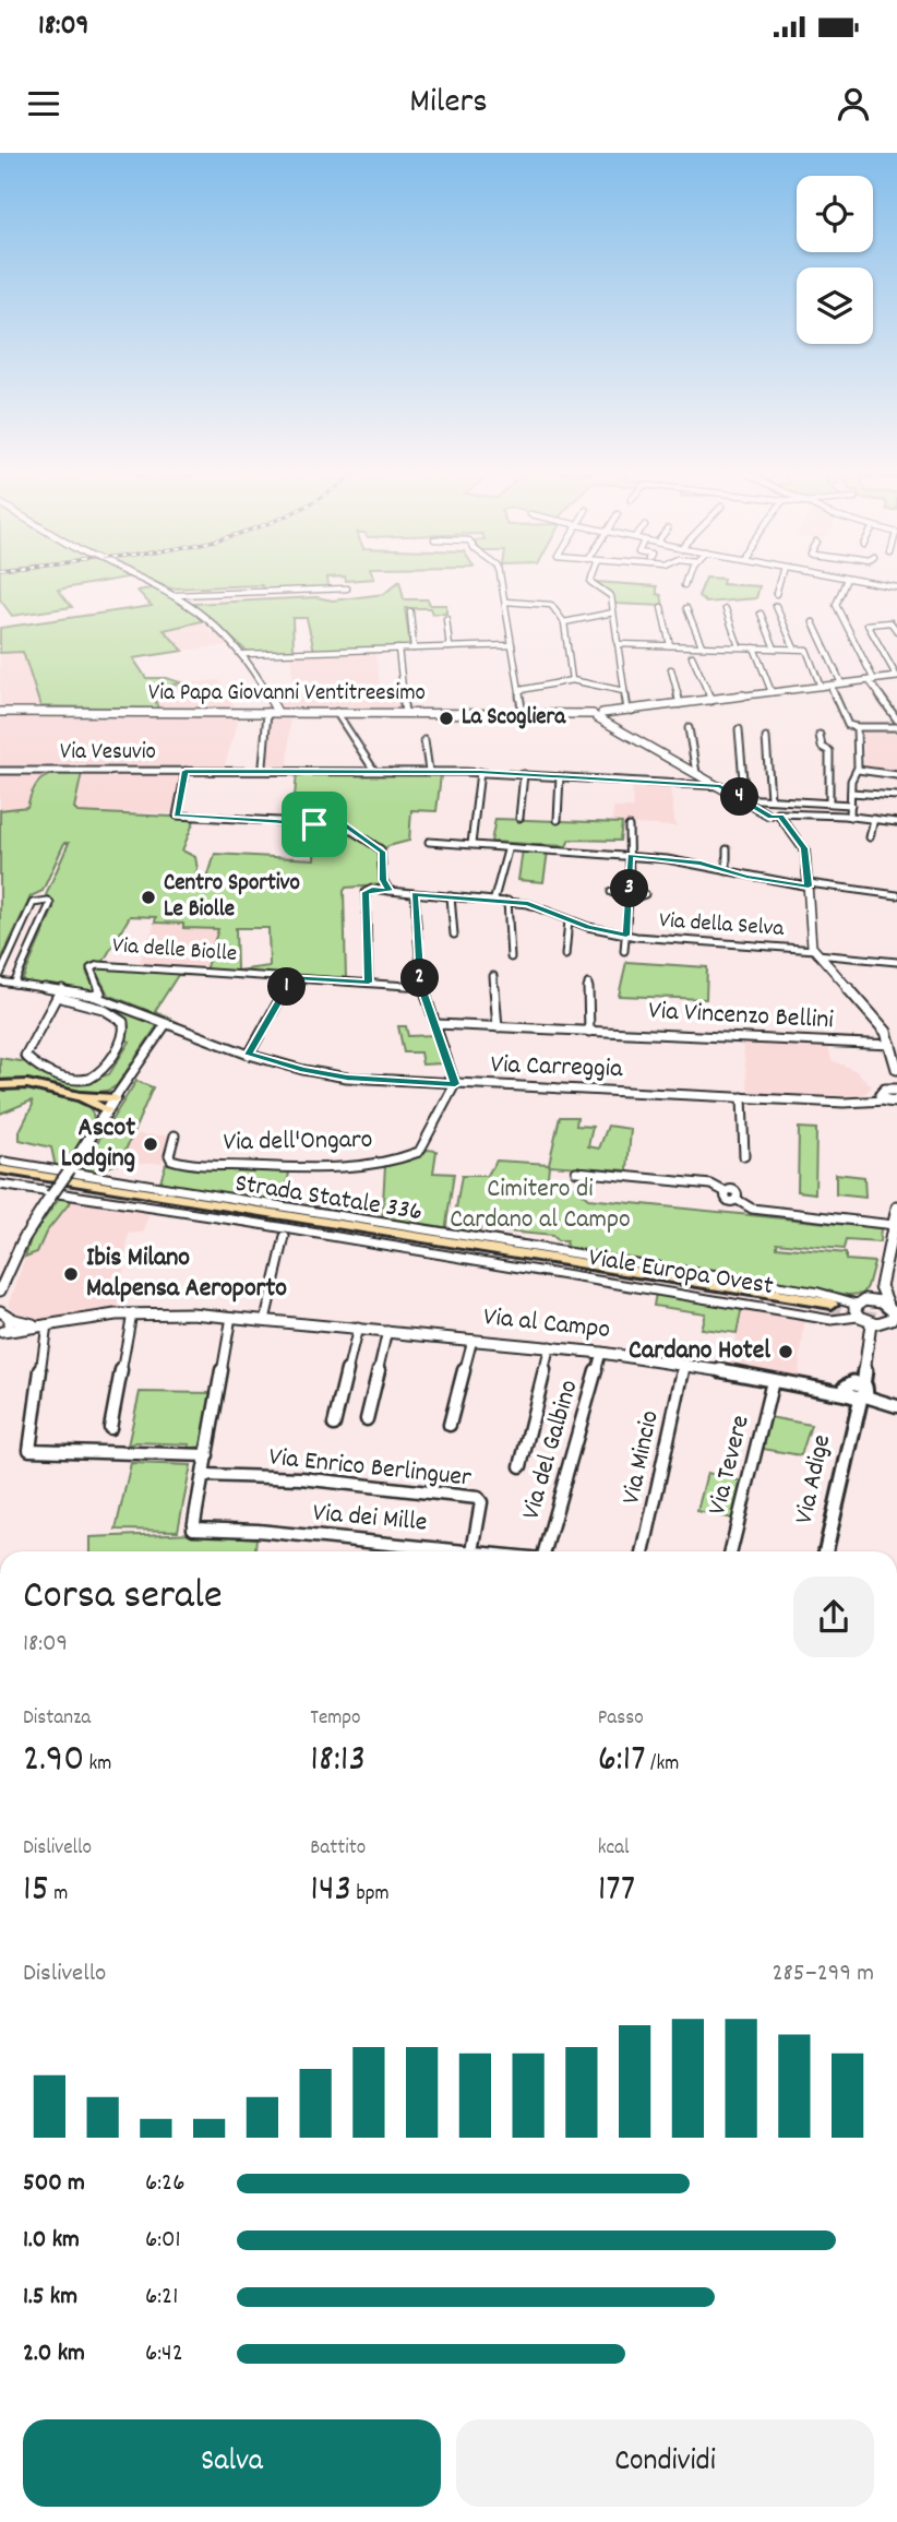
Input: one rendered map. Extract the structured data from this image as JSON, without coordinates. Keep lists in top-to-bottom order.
{
  "streets": {
    "highway": ["Strada Statale 336"],
    "street": [
      "Via Papa Giovanni Ventitreesimo",
      "Via Vesuvio",
      "Via della Selva",
      "Via delle Biolle",
      "Via Vincenzo Bellini",
      "Via Carreggia",
      "Via dell'Ongaro",
      "Viale Europa Ovest",
      "Via al Campo",
      "Via del Galbino",
      "Via Mincio",
      "Via Tevere",
      "Via Enrico Berlinguer",
      "Via Adige",
      "Via dei Mille"
    ]
  },
  "crossings": [
    ["Via delle Biolle", "Via Carreggia"],
    ["Via Carreggia", "Via dell'Ongaro"],
    ["Strada Statale 336", "Viale Europa Ovest"],
    ["Viale Europa Ovest", "Via Adige"],
    ["Via al Campo", "Via del Galbino"],
    ["Via al Campo", "Via Mincio"],
    ["Via al Campo", "Via Tevere"],
    ["Via al Campo", "Via Adige"],
    ["Via Enrico Berlinguer", "Via dei Mille"]
  ],
  "parks": ["Cimitero di Cardano al Campo"],
  "places": [
    "La Scogliera",
    "Centro Sportivo Le Biolle",
    "Ascot Lodging",
    "Ibis Milano Malpensa Aeroporto",
    "Cardano Hotel"
  ],
  "page": {
    "status": "18:09",
    "header": "Milers",
    "pins": [
      "4",
      "3",
      "2",
      "1"
    ],
    "heading": ["Corsa serale", "18:09"],
    "stats": [
      ["Distanza", "2.90 km"],
      ["Tempo", "18:13"],
      ["Passo", "6:17 /km"],
      ["Dislivello", "15 m"],
      ["Battito", "143 bpm"],
      ["kcal", "177"]
    ],
    "chart": ["Dislivello", "285–299 m"],
    "list": [
      {
        "name": "500 m",
        "note": "6:26"
      },
      {
        "name": "1.0 km",
        "note": "6:01"
      },
      {
        "name": "1.5 km",
        "note": "6:21"
      },
      {
        "name": "2.0 km",
        "note": "6:42"
      }
    ],
    "buttons": ["Salva", "Condividi"]
  }
}
